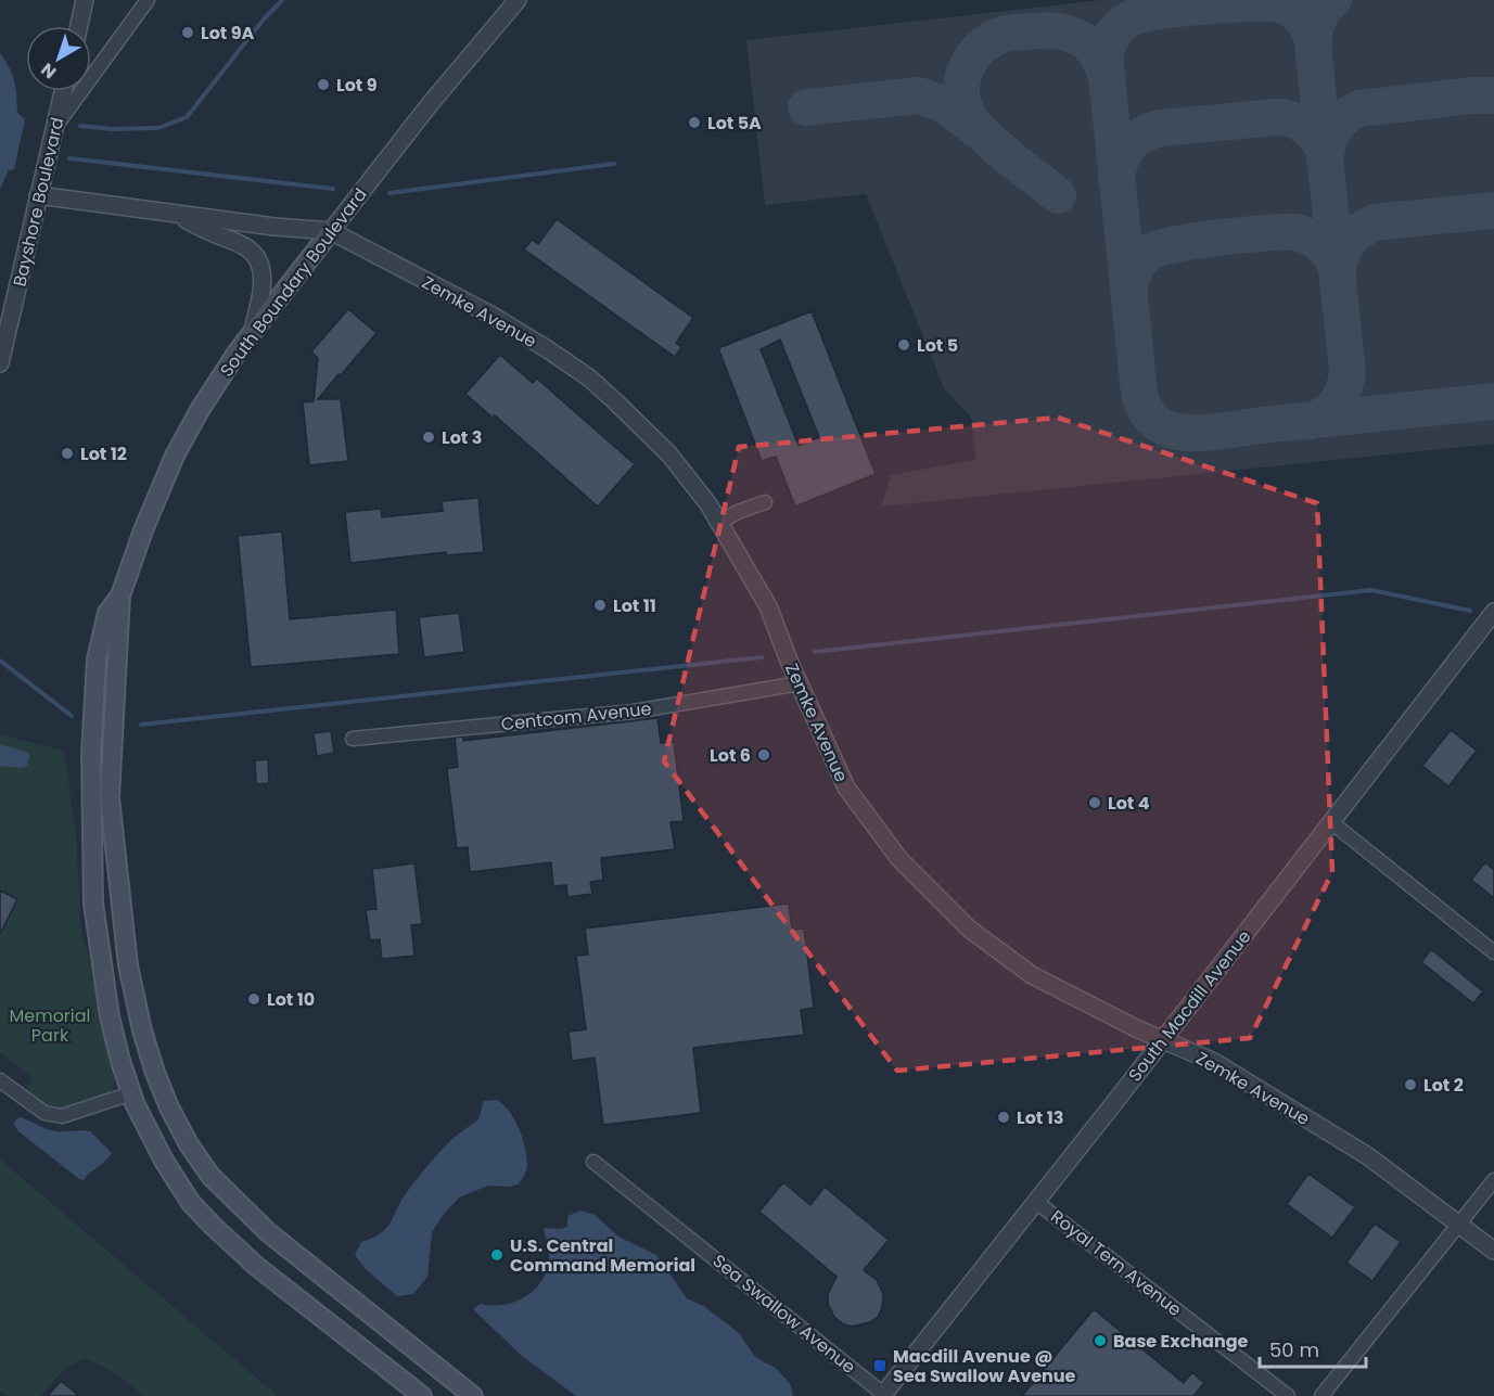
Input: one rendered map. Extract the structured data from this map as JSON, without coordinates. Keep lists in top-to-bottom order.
{
  "streets": {
    "main road": ["South Boundary Boulevard"],
    "street": [
      "Bayshore Boulevard",
      "Zemke Avenue",
      "Centcom Avenue",
      "South Macdill Avenue",
      "Royal Tern Avenue",
      "Sea Swallow Avenue"
    ]
  },
  "crossings": [
    ["Bayshore Boulevard", "Zemke Avenue"],
    ["South Boundary Boulevard", "Zemke Avenue"],
    ["Zemke Avenue", "Centcom Avenue"],
    ["Zemke Avenue", "South Macdill Avenue"],
    ["South Macdill Avenue", "Royal Tern Avenue"],
    ["South Macdill Avenue", "Sea Swallow Avenue"]
  ],
  "parks": ["Memorial Park"],
  "places": {
    "other": [
      "Lot 9A",
      "Lot 9",
      "Lot 5A",
      "Lot 5",
      "Lot 3",
      "Lot 12",
      "Lot 11",
      "Lot 6",
      "Lot 4",
      "Lot 10",
      "Lot 2",
      "Lot 13",
      "U.S. Central Command Memorial",
      "Base Exchange"
    ],
    "transit": ["Macdill Avenue @ Sea Swallow Avenue"]
  },
  "scale_bar": "50 m",
  "north": "bottom left"
}
